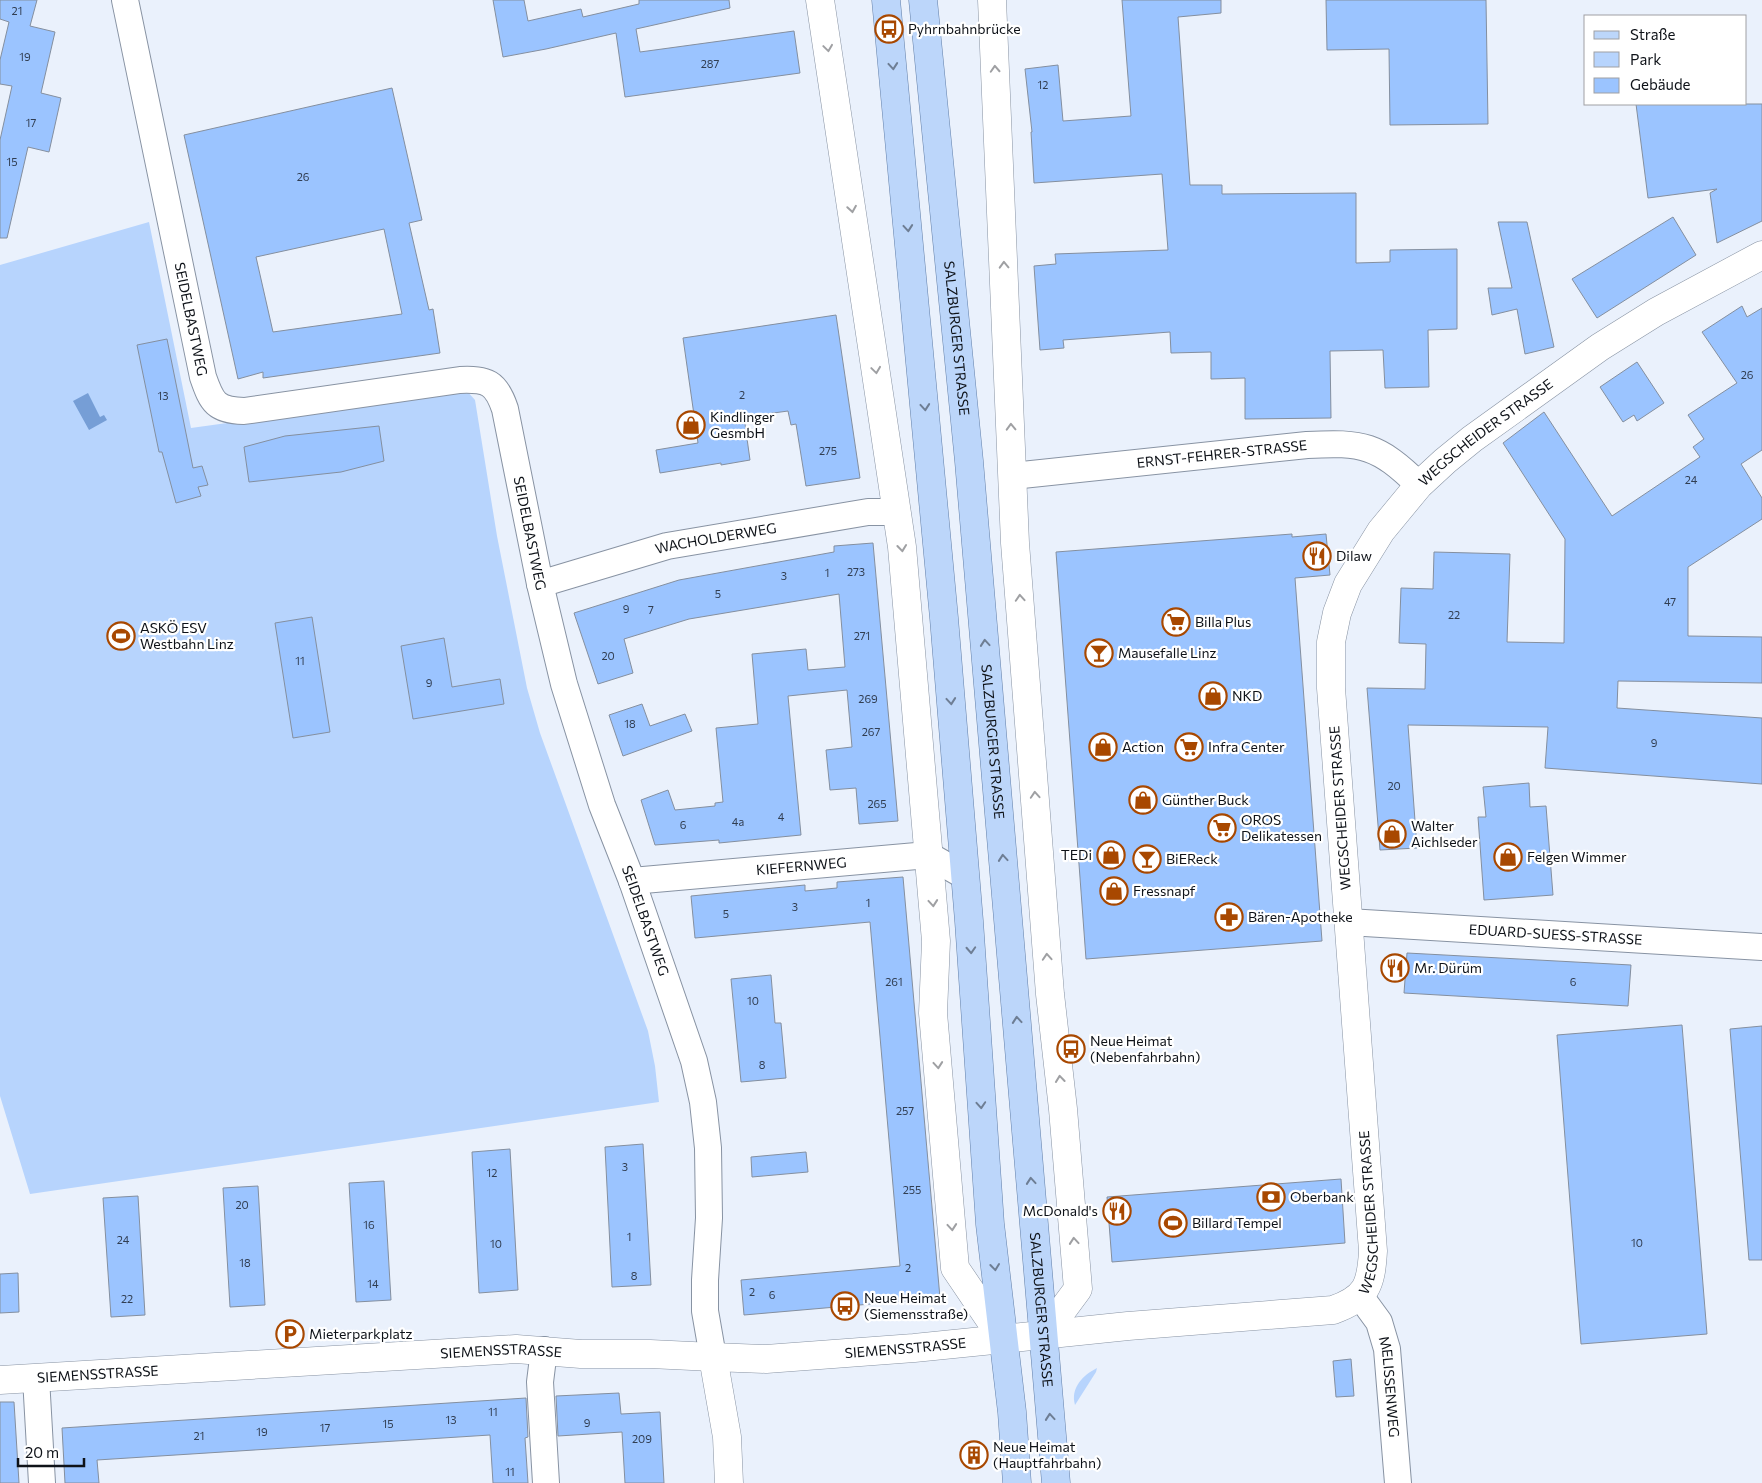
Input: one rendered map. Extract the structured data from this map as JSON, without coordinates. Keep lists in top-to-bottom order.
{
  "streets": {
    "main road": ["SALZBURGER STRASSE"],
    "street": [
      "SEIDELBASTWEG",
      "WEGSCHEIDER STRASSE",
      "ERNST-FEHRER-STRASSE",
      "WACHOLDERWEG",
      "KIEFERNWEG",
      "EDUARD-SUESS-STRASSE",
      "SIEMENSSTRASSE",
      "MELISSENWEG"
    ]
  },
  "crossings": [
    ["SEIDELBASTWEG", "WACHOLDERWEG"],
    ["SEIDELBASTWEG", "KIEFERNWEG"],
    ["SEIDELBASTWEG", "SIEMENSSTRASSE"],
    ["SALZBURGER STRASSE", "WEGSCHEIDER STRASSE"],
    ["WEGSCHEIDER STRASSE", "ERNST-FEHRER-STRASSE"],
    ["WEGSCHEIDER STRASSE", "EDUARD-SUESS-STRASSE"],
    ["WEGSCHEIDER STRASSE", "SIEMENSSTRASSE"],
    ["WEGSCHEIDER STRASSE", "MELISSENWEG"]
  ],
  "places": {
    "bus stop": ["Pyhrnbahnbrücke", "Neue Heimat (Nebenfahrbahn)", "Neue Heimat (Siemensstraße)"],
    "shop": [
      "Kindlinger GesmbH",
      "NKD",
      "Action",
      "Günther Buck",
      "Walter Aichlseder",
      "TEDi",
      "Felgen Wimmer",
      "Fressnapf"
    ],
    "restaurant": ["Dilaw", "Mr. Dürüm", "McDonald's"],
    "supermarket": ["Billa Plus", "Infra Center", "OROS Delikatessen"],
    "sports": ["ASKÖ ESV Westbahn Linz", "Billard Tempel"],
    "bar": ["Mausefalle Linz", "BiEReck"],
    "pharmacy": ["Bären-Apotheke"],
    "bank": ["Oberbank"],
    "parking": ["Mieterparkplatz"],
    "building": ["Neue Heimat (Hauptfahrbahn)"]
  },
  "house_numbers": [
    "21",
    "19",
    "287",
    "12",
    "17",
    "15",
    "26",
    "26",
    "2",
    "13",
    "275",
    "24",
    "273",
    "1",
    "3",
    "5",
    "47",
    "9",
    "7",
    "22",
    "271",
    "20",
    "11",
    "9",
    "269",
    "18",
    "267",
    "9",
    "20",
    "265",
    "4",
    "4a",
    "6",
    "1",
    "3",
    "5",
    "261",
    "6",
    "10",
    "8",
    "257",
    "3",
    "12",
    "255",
    "20",
    "16",
    "1",
    "24",
    "10",
    "10",
    "18",
    "2",
    "8",
    "14",
    "2",
    "6",
    "22",
    "11",
    "13",
    "9",
    "15",
    "17",
    "19",
    "21",
    "209",
    "11"
  ],
  "legend": ["Straße", "Park", "Gebäude"],
  "scale_bar": "20 m"
}
